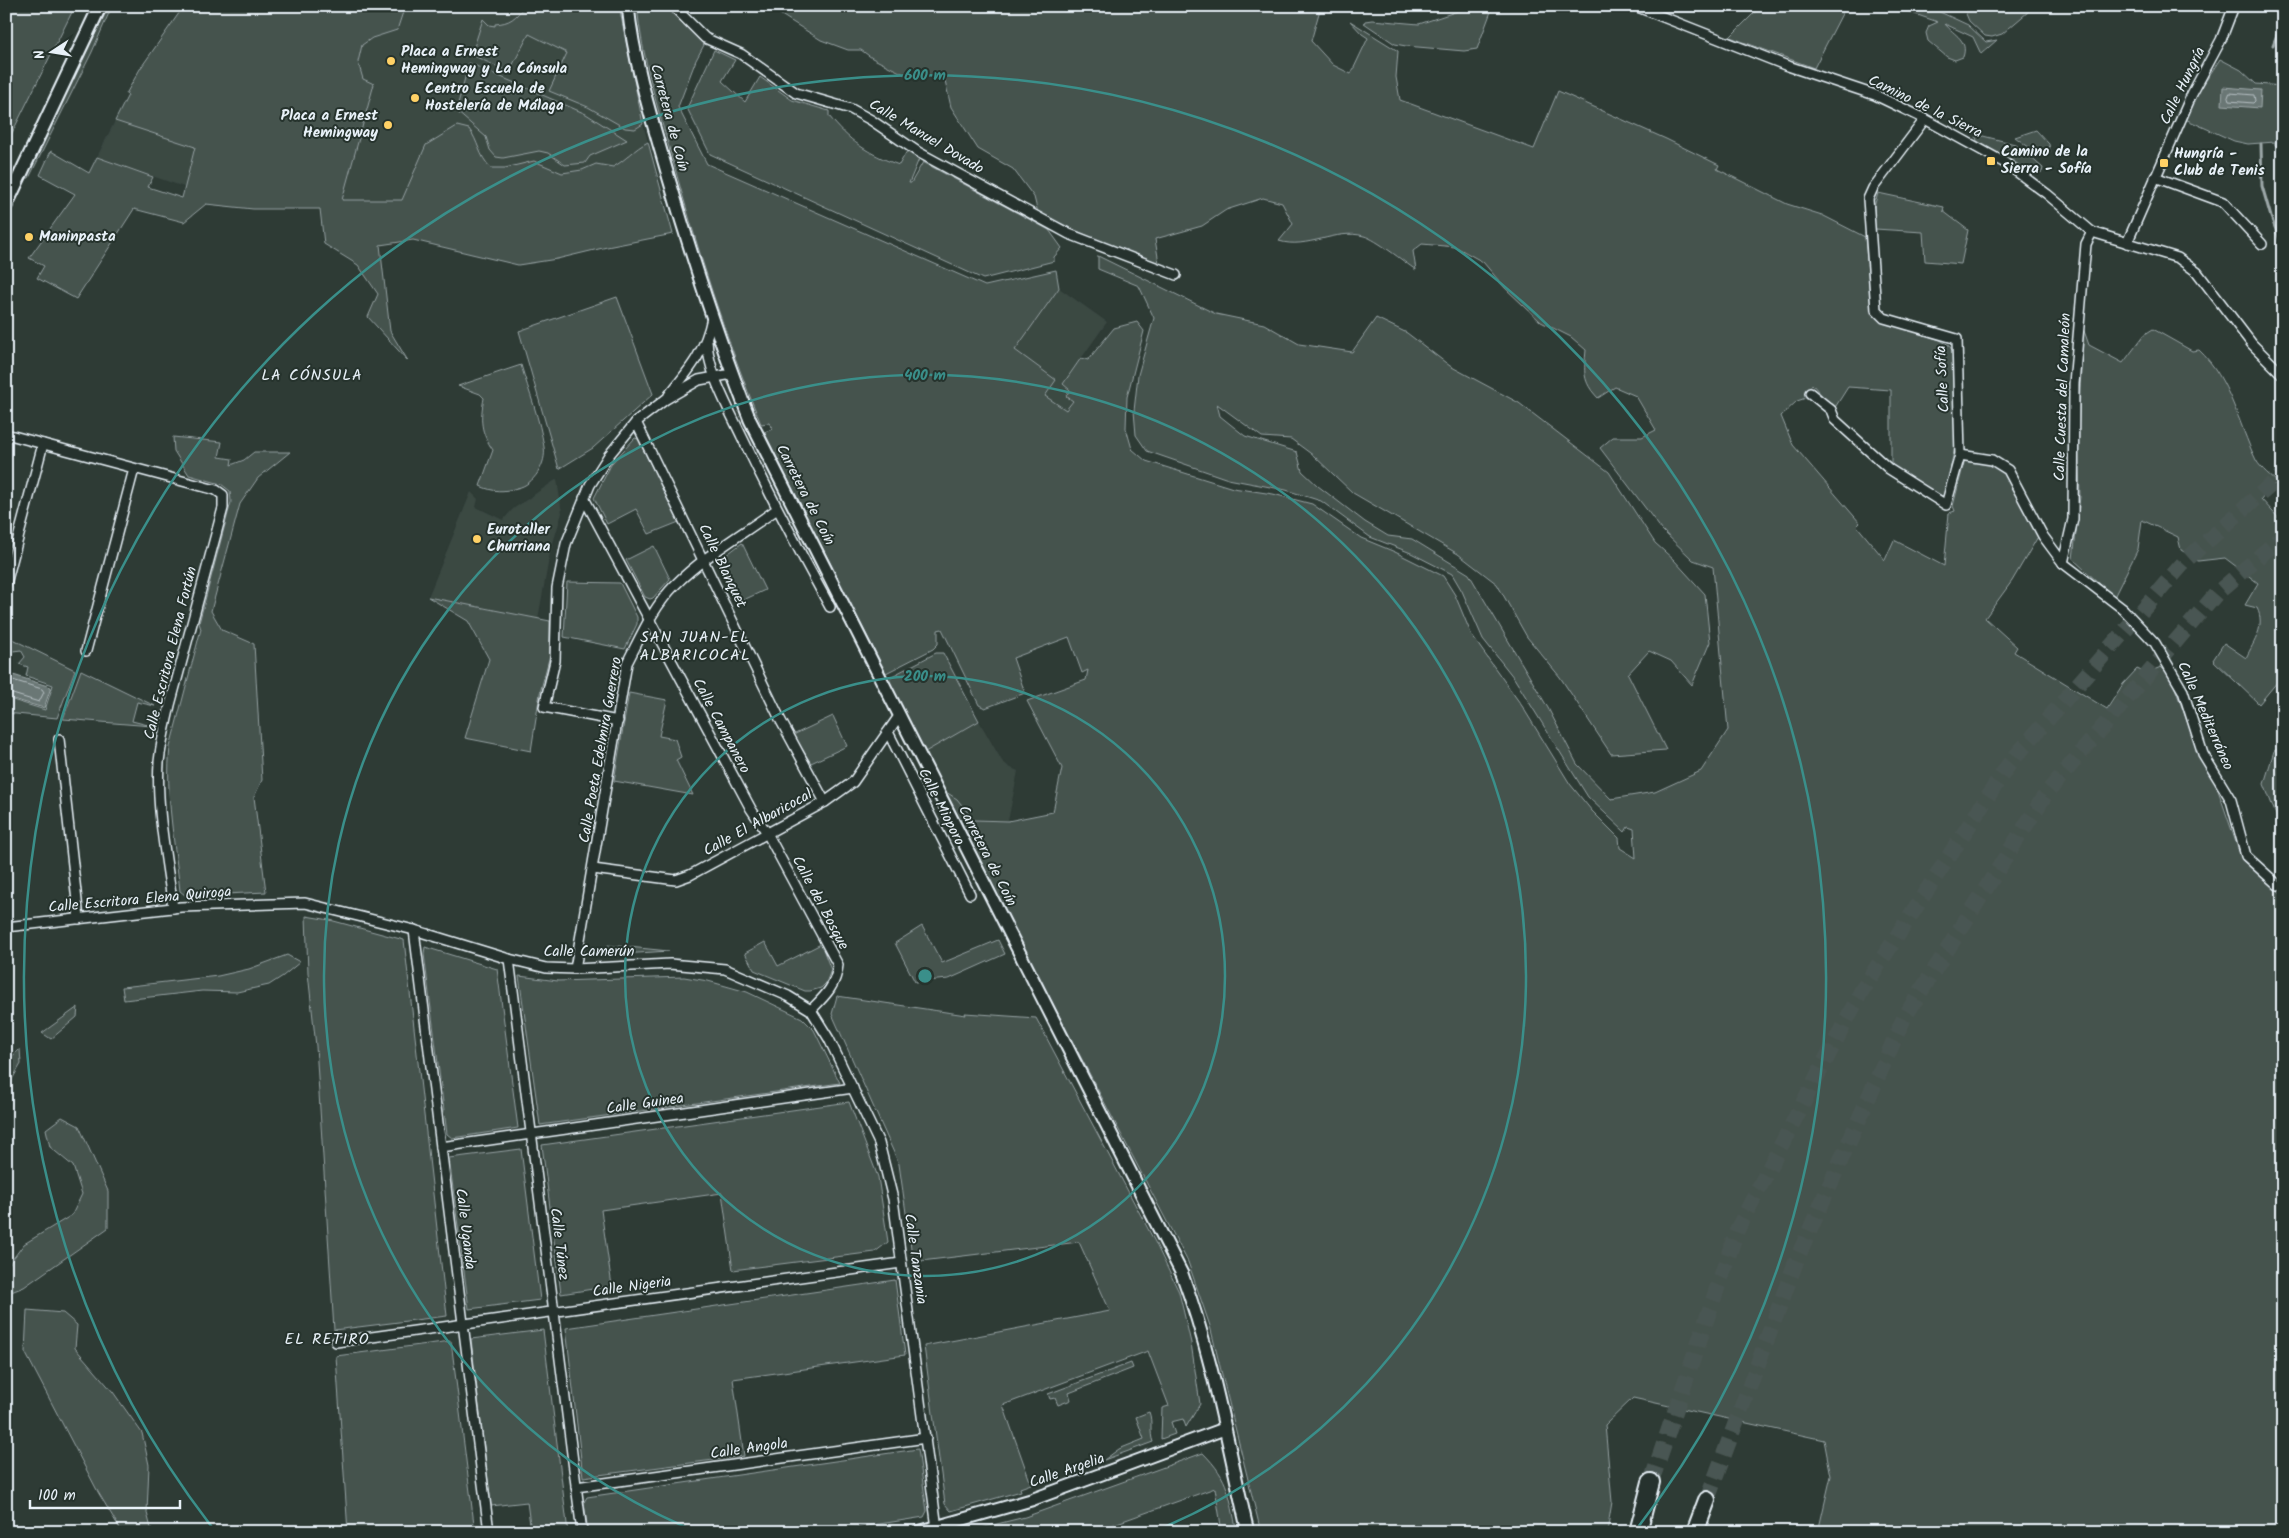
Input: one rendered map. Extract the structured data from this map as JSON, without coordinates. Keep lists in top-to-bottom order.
{
  "streets": {
    "street": [
      "Calle Hungría",
      "Camino de la Sierra",
      "Carretera de Coín",
      "Calle Manuel Dovado",
      "Calle Sofía",
      "Calle Cuesta del Camaleón",
      "Calle Blanquet",
      "Calle Escritora Elena Fortún",
      "Calle Mediterráneo",
      "Calle Campanero",
      "Calle Poeta Edelmira Guerrero",
      "Calle Mioporo",
      "Calle El Albaricocal",
      "Calle Escritora Elena Quiroga",
      "Calle del Bosque",
      "Calle Camerún",
      "Calle Guinea",
      "Calle Uganda",
      "Calle Túnez",
      "Calle Tanzania",
      "Calle Nigeria",
      "Calle Angola",
      "Calle Argelia"
    ]
  },
  "crossings": [
    ["Calle Hungría", "Camino de la Sierra"],
    ["Camino de la Sierra", "Calle Sofía"],
    ["Camino de la Sierra", "Calle Cuesta del Camaleón"],
    ["Carretera de Coín", "Calle Poeta Edelmira Guerrero"],
    ["Carretera de Coín", "Calle El Albaricocal"],
    ["Carretera de Coín", "Calle Argelia"],
    ["Calle Sofía", "Calle Mediterráneo"],
    ["Calle Cuesta del Camaleón", "Calle Mediterráneo"],
    ["Calle Blanquet", "Calle Poeta Edelmira Guerrero"],
    ["Calle Blanquet", "Calle El Albaricocal"],
    ["Calle Escritora Elena Fortún", "Calle Escritora Elena Quiroga"],
    ["Calle Campanero", "Calle Poeta Edelmira Guerrero"],
    ["Calle Campanero", "Calle El Albaricocal"],
    ["Calle Campanero", "Calle del Bosque"],
    ["Calle Poeta Edelmira Guerrero", "Calle El Albaricocal"],
    ["Calle Poeta Edelmira Guerrero", "Calle Camerún"],
    ["Calle Mioporo", "Calle El Albaricocal"],
    ["Calle El Albaricocal", "Calle del Bosque"],
    ["Calle Escritora Elena Quiroga", "Calle Camerún"],
    ["Calle del Bosque", "Calle Camerún"],
    ["Calle del Bosque", "Calle Tanzania"],
    ["Calle Camerún", "Calle Uganda"],
    ["Calle Camerún", "Calle Túnez"],
    ["Calle Camerún", "Calle Tanzania"],
    ["Calle Guinea", "Calle Uganda"],
    ["Calle Guinea", "Calle Túnez"],
    ["Calle Guinea", "Calle Tanzania"],
    ["Calle Uganda", "Calle Nigeria"],
    ["Calle Túnez", "Calle Nigeria"],
    ["Calle Túnez", "Calle Angola"],
    ["Calle Tanzania", "Calle Nigeria"],
    ["Calle Tanzania", "Calle Angola"],
    ["Calle Tanzania", "Calle Argelia"]
  ],
  "districts": ["LA CÓNSULA", "SAN JUAN-EL ALBARICOCAL", "EL RETIRO"],
  "places": {
    "other": [
      "Placa a Ernest Hemingway y La Cónsula",
      "Centro Escuela de Hostelería de Málaga",
      "Placa a Ernest Hemingway",
      "Maninpasta",
      "Eurotaller Churriana"
    ],
    "transit": ["Camino de la Sierra - Sofía", "Hungría - Club de Tenis"]
  },
  "scale_bar": "100 m",
  "north": "left",
  "rings": ["600 m", "400 m", "200 m"]
}
